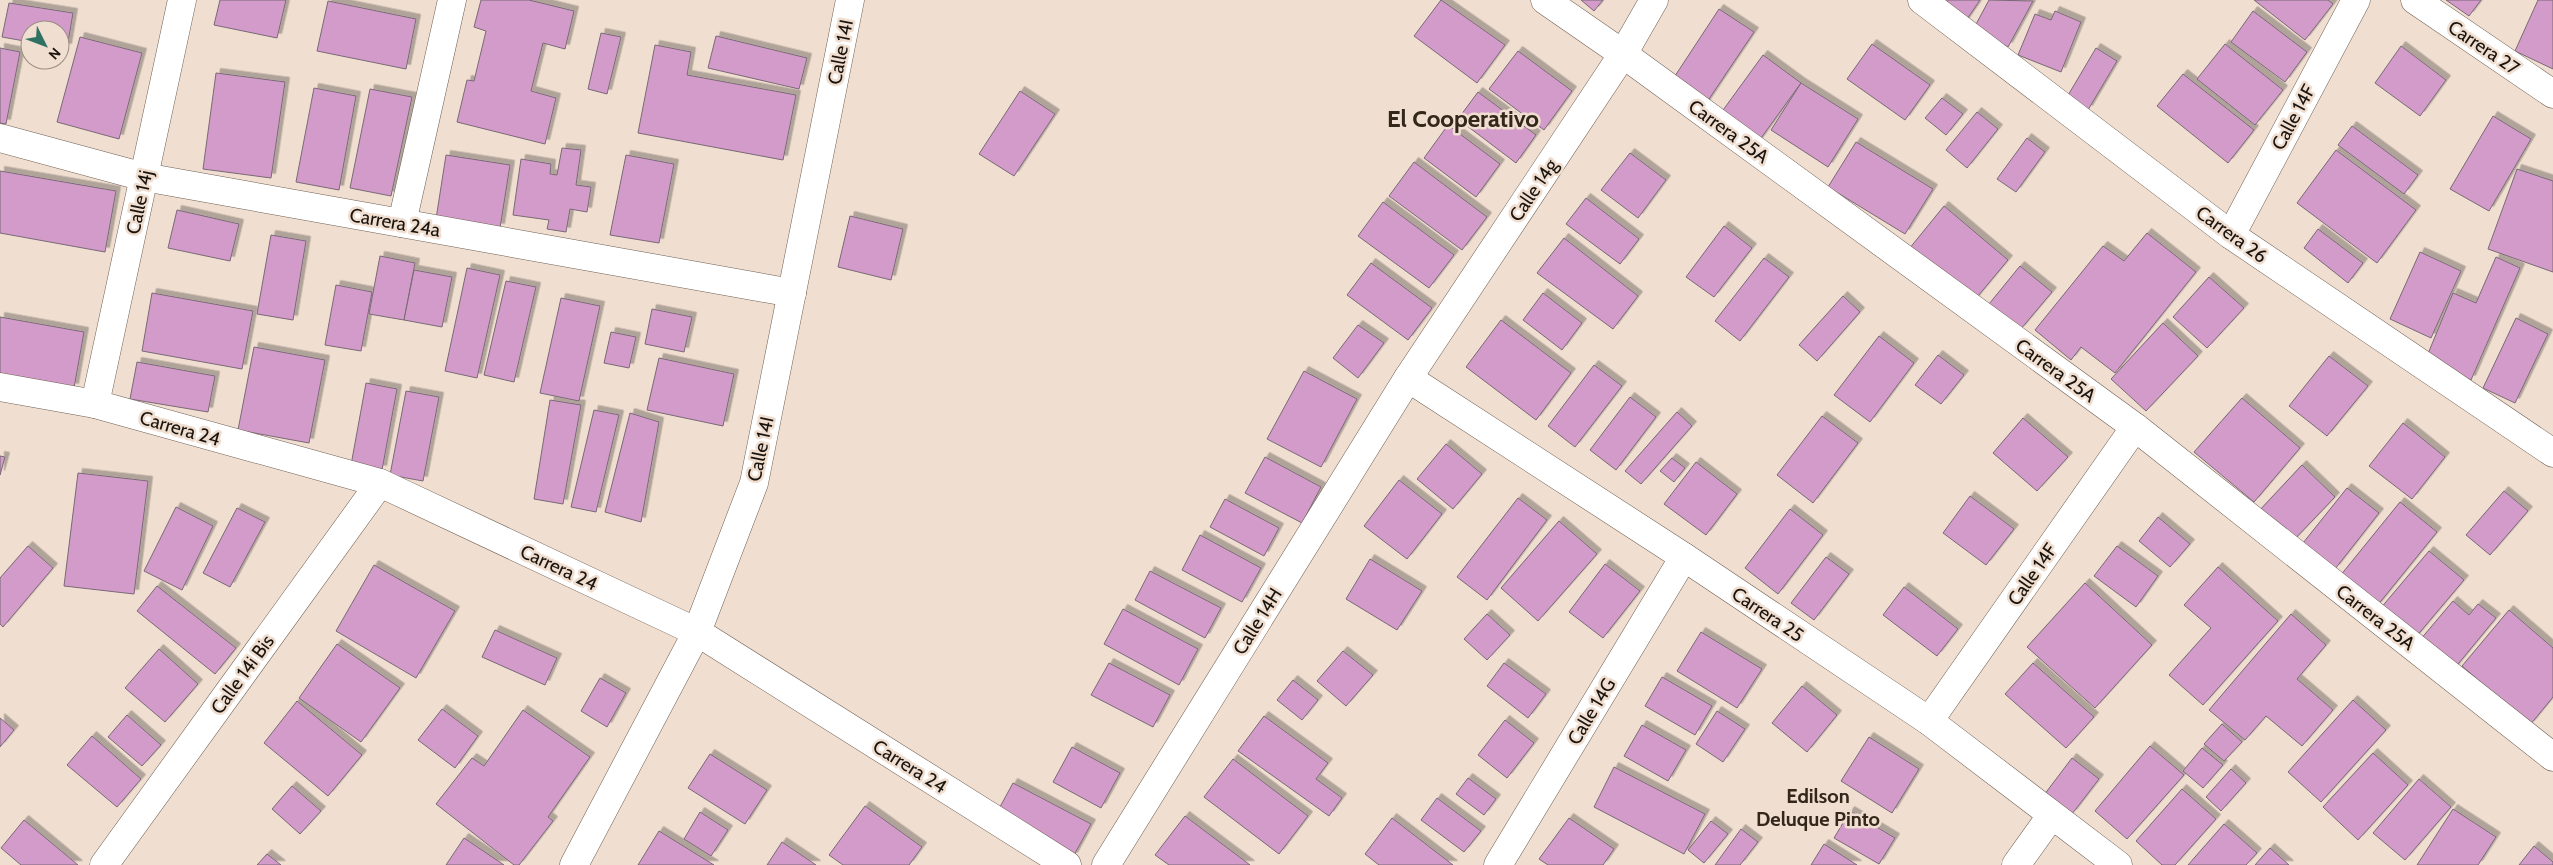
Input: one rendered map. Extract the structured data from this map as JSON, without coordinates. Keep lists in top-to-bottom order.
{
  "streets": {
    "street": [
      "Carrera 27",
      "Calle 14I",
      "Calle 14F",
      "Carrera 25A",
      "Calle 14g",
      "Calle 14j",
      "Carrera 24a",
      "Carrera 26",
      "Carrera 24",
      "Carrera 25",
      "Calle 14H",
      "Calle 14i Bis",
      "Calle 14G"
    ]
  },
  "crossings": [
    ["Calle 14I", "Carrera 24a"],
    ["Calle 14I", "Carrera 24"],
    ["Calle 14F", "Carrera 25A"],
    ["Calle 14F", "Carrera 26"],
    ["Calle 14F", "Carrera 25"],
    ["Carrera 25A", "Calle 14g"],
    ["Calle 14g", "Carrera 25"],
    ["Calle 14g", "Calle 14H"],
    ["Calle 14j", "Carrera 24a"],
    ["Calle 14j", "Carrera 24"],
    ["Carrera 24", "Calle 14i Bis"],
    ["Carrera 25", "Calle 14H"],
    ["Carrera 25", "Calle 14G"]
  ],
  "districts": ["El Cooperativo", "Edilson Deluque Pinto"],
  "north": "bottom right"
}
